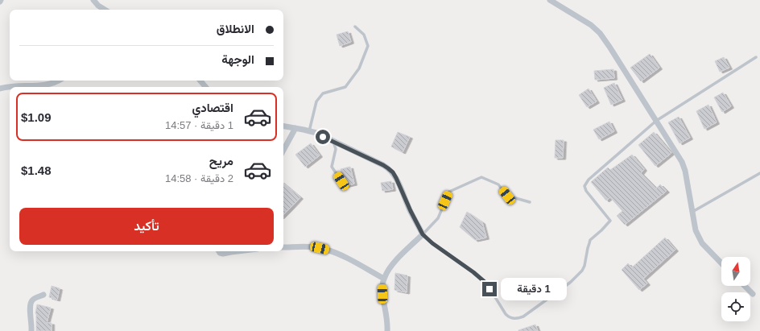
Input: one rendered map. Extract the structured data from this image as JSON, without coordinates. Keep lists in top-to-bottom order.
{
  "north": "top",
  "page": {
    "banner": ["الانطلاق", "الوجهة"],
    "list": [
      {
        "name": "اقتصادي",
        "note": "1 دقيقة · 14:57",
        "value": "$1.09"
      },
      {
        "name": "مريح",
        "note": "2 دقيقة · 14:58",
        "value": "$1.48"
      }
    ],
    "buttons": "تأكيد",
    "bubble": "1 دقيقة"
  }
}
